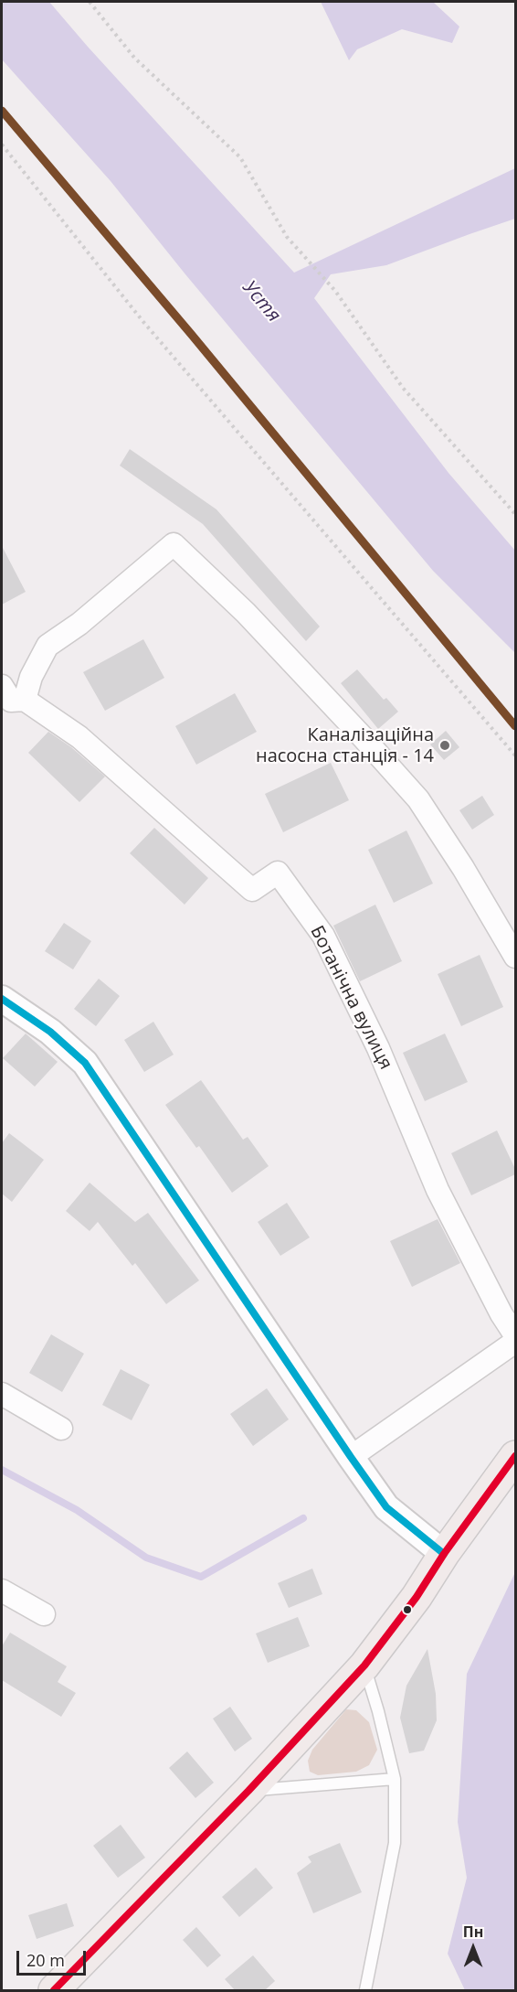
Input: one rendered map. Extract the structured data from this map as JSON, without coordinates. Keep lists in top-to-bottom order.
{
  "streets": {
    "street": ["Ботанічна вулиця"]
  },
  "water": ["Устя"],
  "places": ["Каналізаційна насосна станція - 14"],
  "scale_bar": "20 m",
  "north": "top"
}
